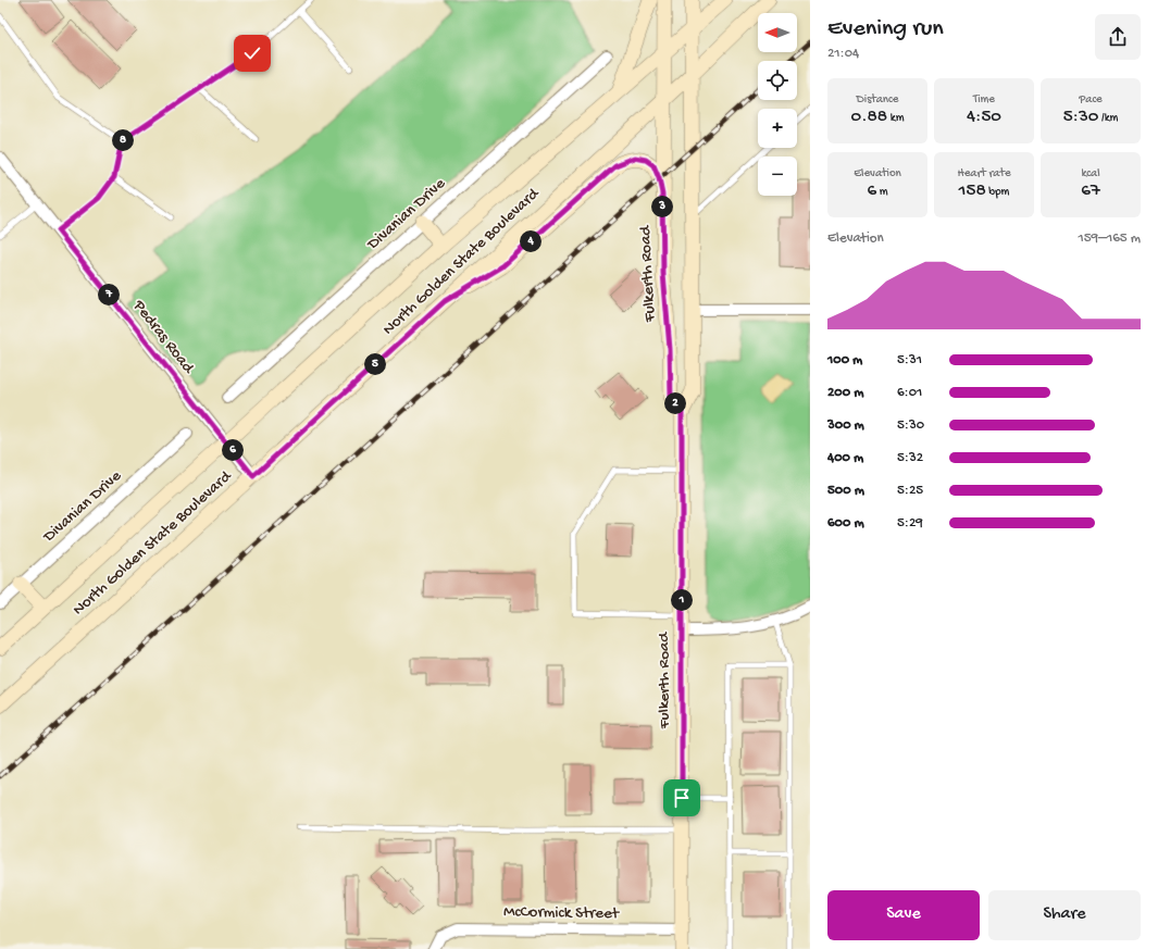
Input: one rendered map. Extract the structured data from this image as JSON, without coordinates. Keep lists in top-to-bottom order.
{
  "streets": {
    "main road": ["North Golden State Boulevard", "Fulkerth Road"],
    "street": ["Divanian Drive", "Pedras Road", "McCormick Street"]
  },
  "crossings": [
    ["North Golden State Boulevard", "Fulkerth Road"],
    ["North Golden State Boulevard", "Pedras Road"],
    ["Fulkerth Road", "McCormick Street"]
  ],
  "north": "left",
  "page": {
    "heading": ["Evening run", "21:04"],
    "map_buttons": ["+", "−"],
    "stats": [
      ["Distance", "0.88 km"],
      ["Time", "4:50"],
      ["Pace", "5:30 /km"],
      ["Elevation", "6 m"],
      ["Heart rate", "158 bpm"],
      ["kcal", "67"]
    ],
    "pins": [
      "8",
      "3",
      "4",
      "7",
      "5",
      "2",
      "6",
      "1"
    ],
    "chart": ["Elevation", "159–165 m"],
    "list": [
      {
        "name": "100 m",
        "note": "5:31"
      },
      {
        "name": "200 m",
        "note": "6:01"
      },
      {
        "name": "300 m",
        "note": "5:30"
      },
      {
        "name": "400 m",
        "note": "5:32"
      },
      {
        "name": "500 m",
        "note": "5:25"
      },
      {
        "name": "600 m",
        "note": "5:29"
      }
    ],
    "buttons": ["Save", "Share"]
  }
}
